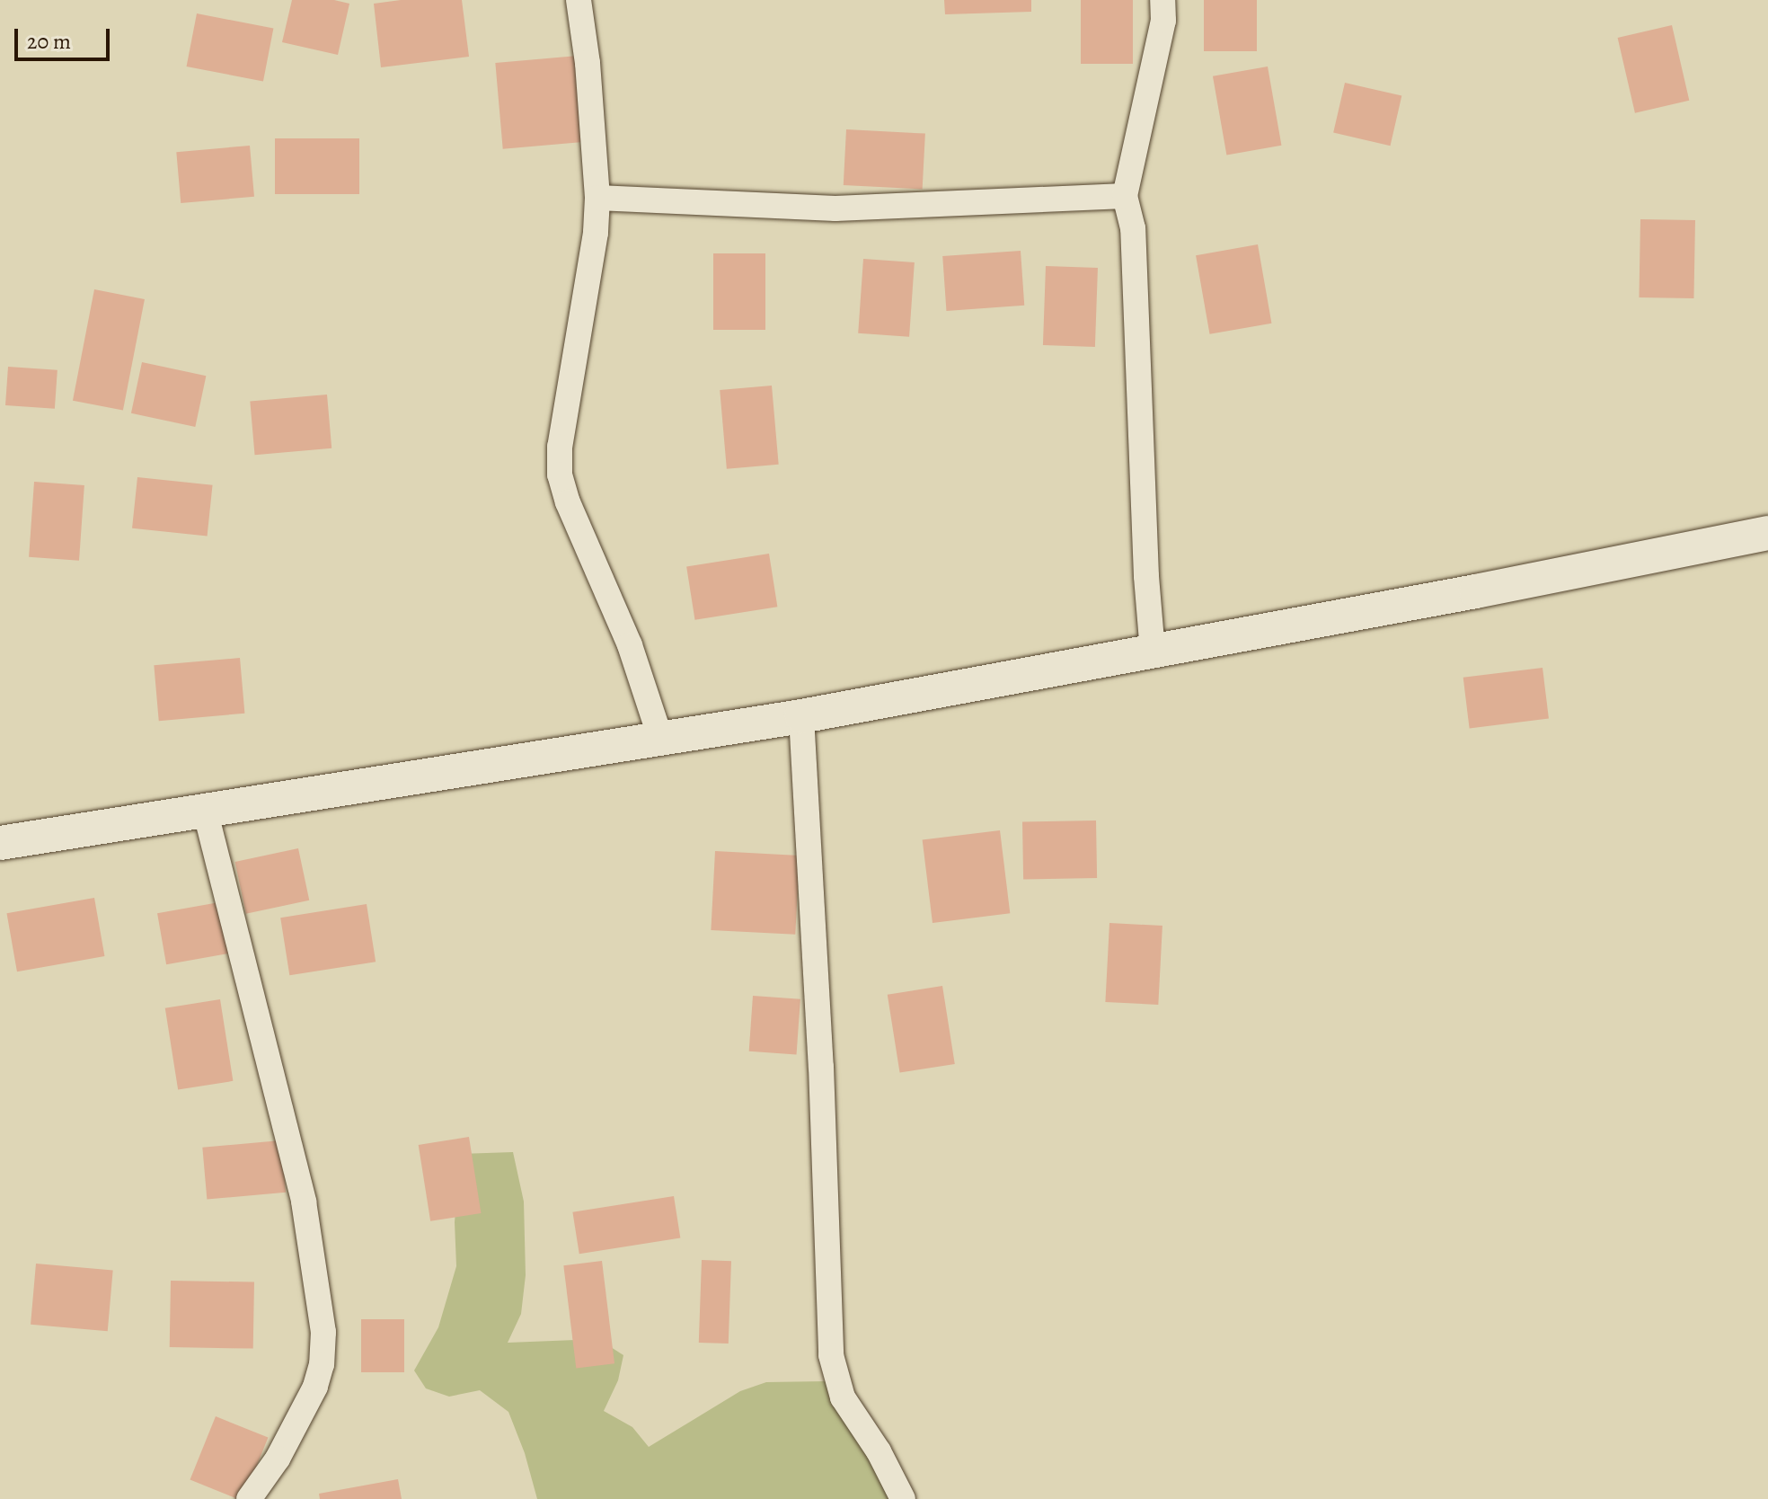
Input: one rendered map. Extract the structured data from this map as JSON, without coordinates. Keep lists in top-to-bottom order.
{
  "scale_bar": "20 m"
}
